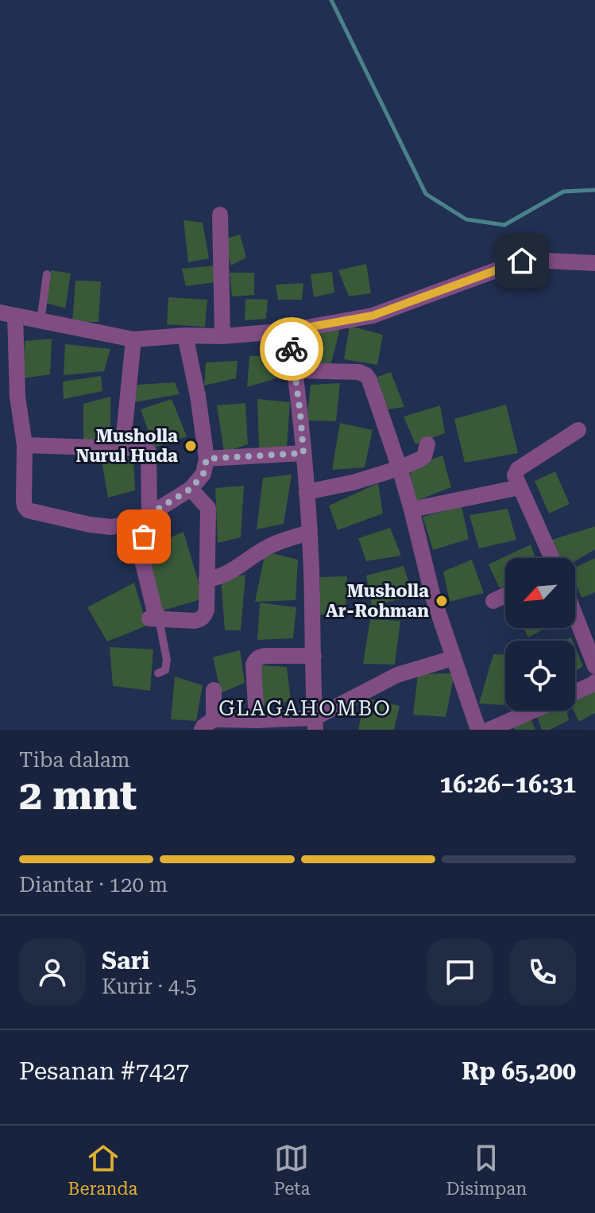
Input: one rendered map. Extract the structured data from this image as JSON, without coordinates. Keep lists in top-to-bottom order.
{
  "districts": ["GLAGAHOMBO"],
  "places": ["Musholla Nurul Huda", "Musholla Ar-Rohman"],
  "north": "bottom left",
  "page": {
    "heading": ["2 mnt", "Tiba dalam", "16:26–16:31"],
    "panel": [
      "Sari",
      "Kurir · 4.5",
      "Pesanan #7427",
      "Rp 65,200"
    ],
    "bar": "Diantar · 120 m",
    "tabs": ["Beranda", "Peta", "Disimpan"]
  }
}
